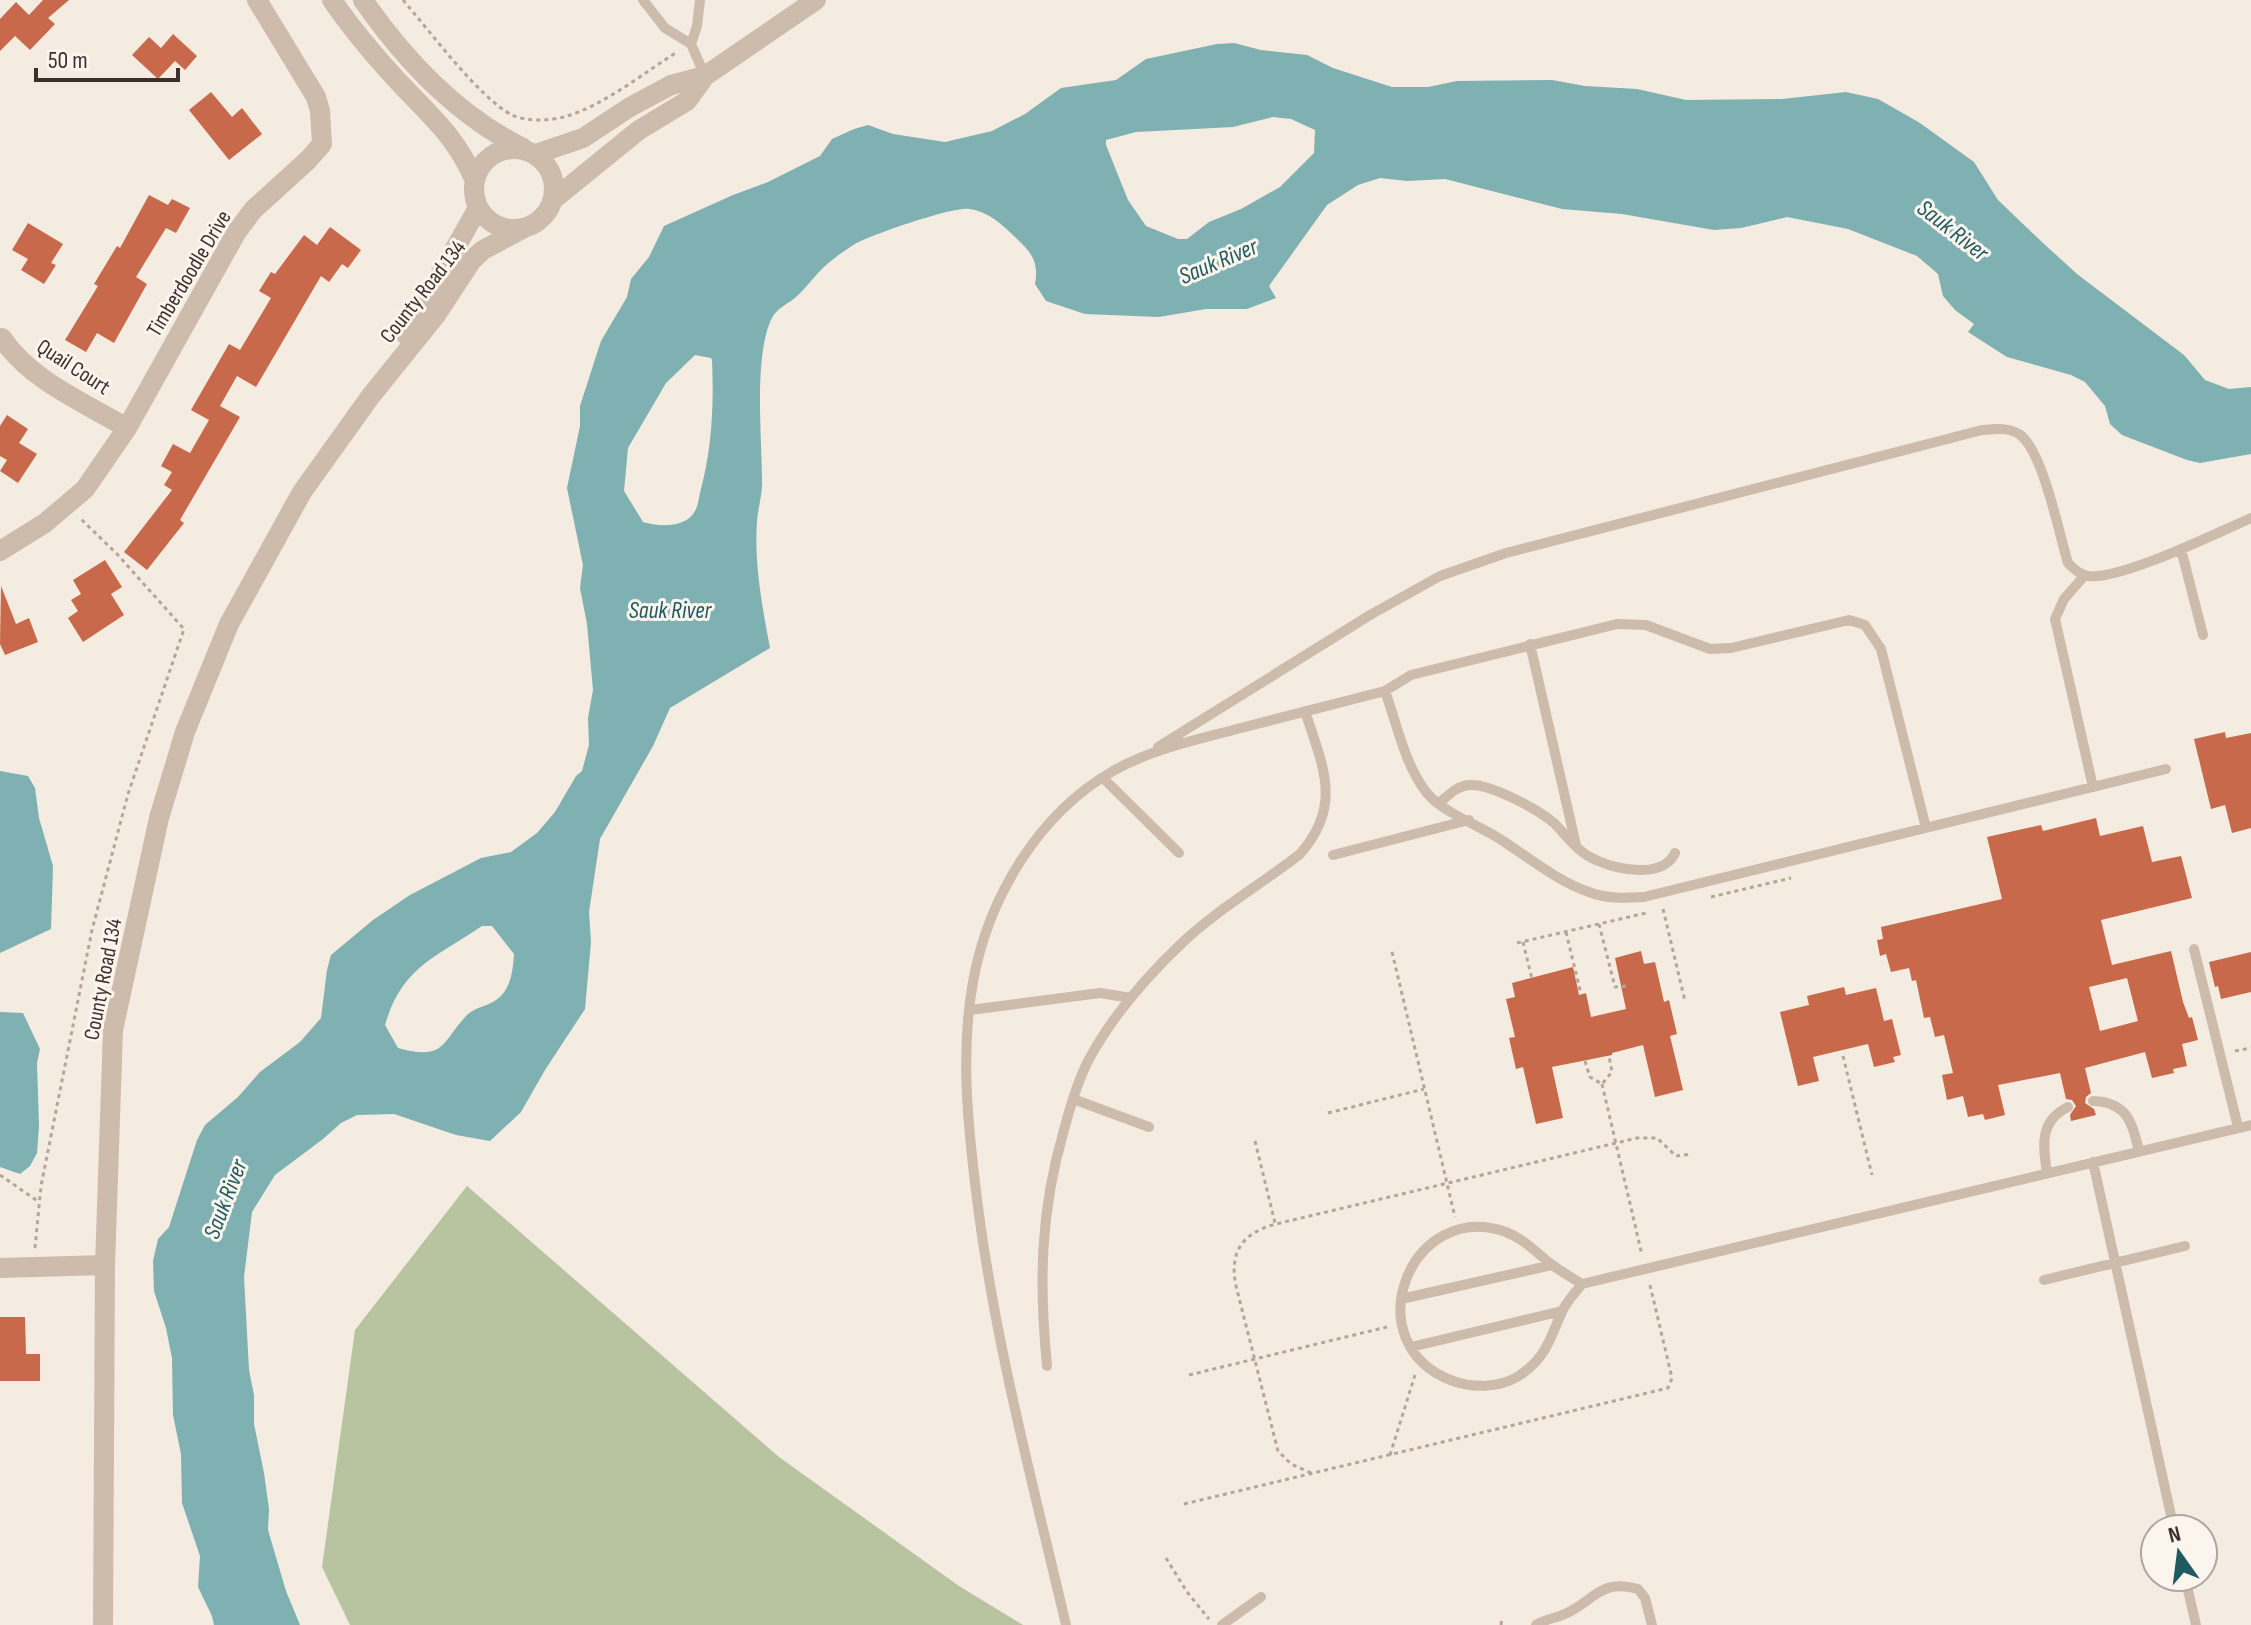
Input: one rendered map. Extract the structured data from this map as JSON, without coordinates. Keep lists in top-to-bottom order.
{
  "streets": {
    "street": ["Timberdoodle Drive", "County Road 134", "Quail Court"]
  },
  "crossings": [
    ["Timberdoodle Drive", "Quail Court"]
  ],
  "water": ["Sauk River"],
  "scale_bar": "50 m",
  "north": "top"
}
